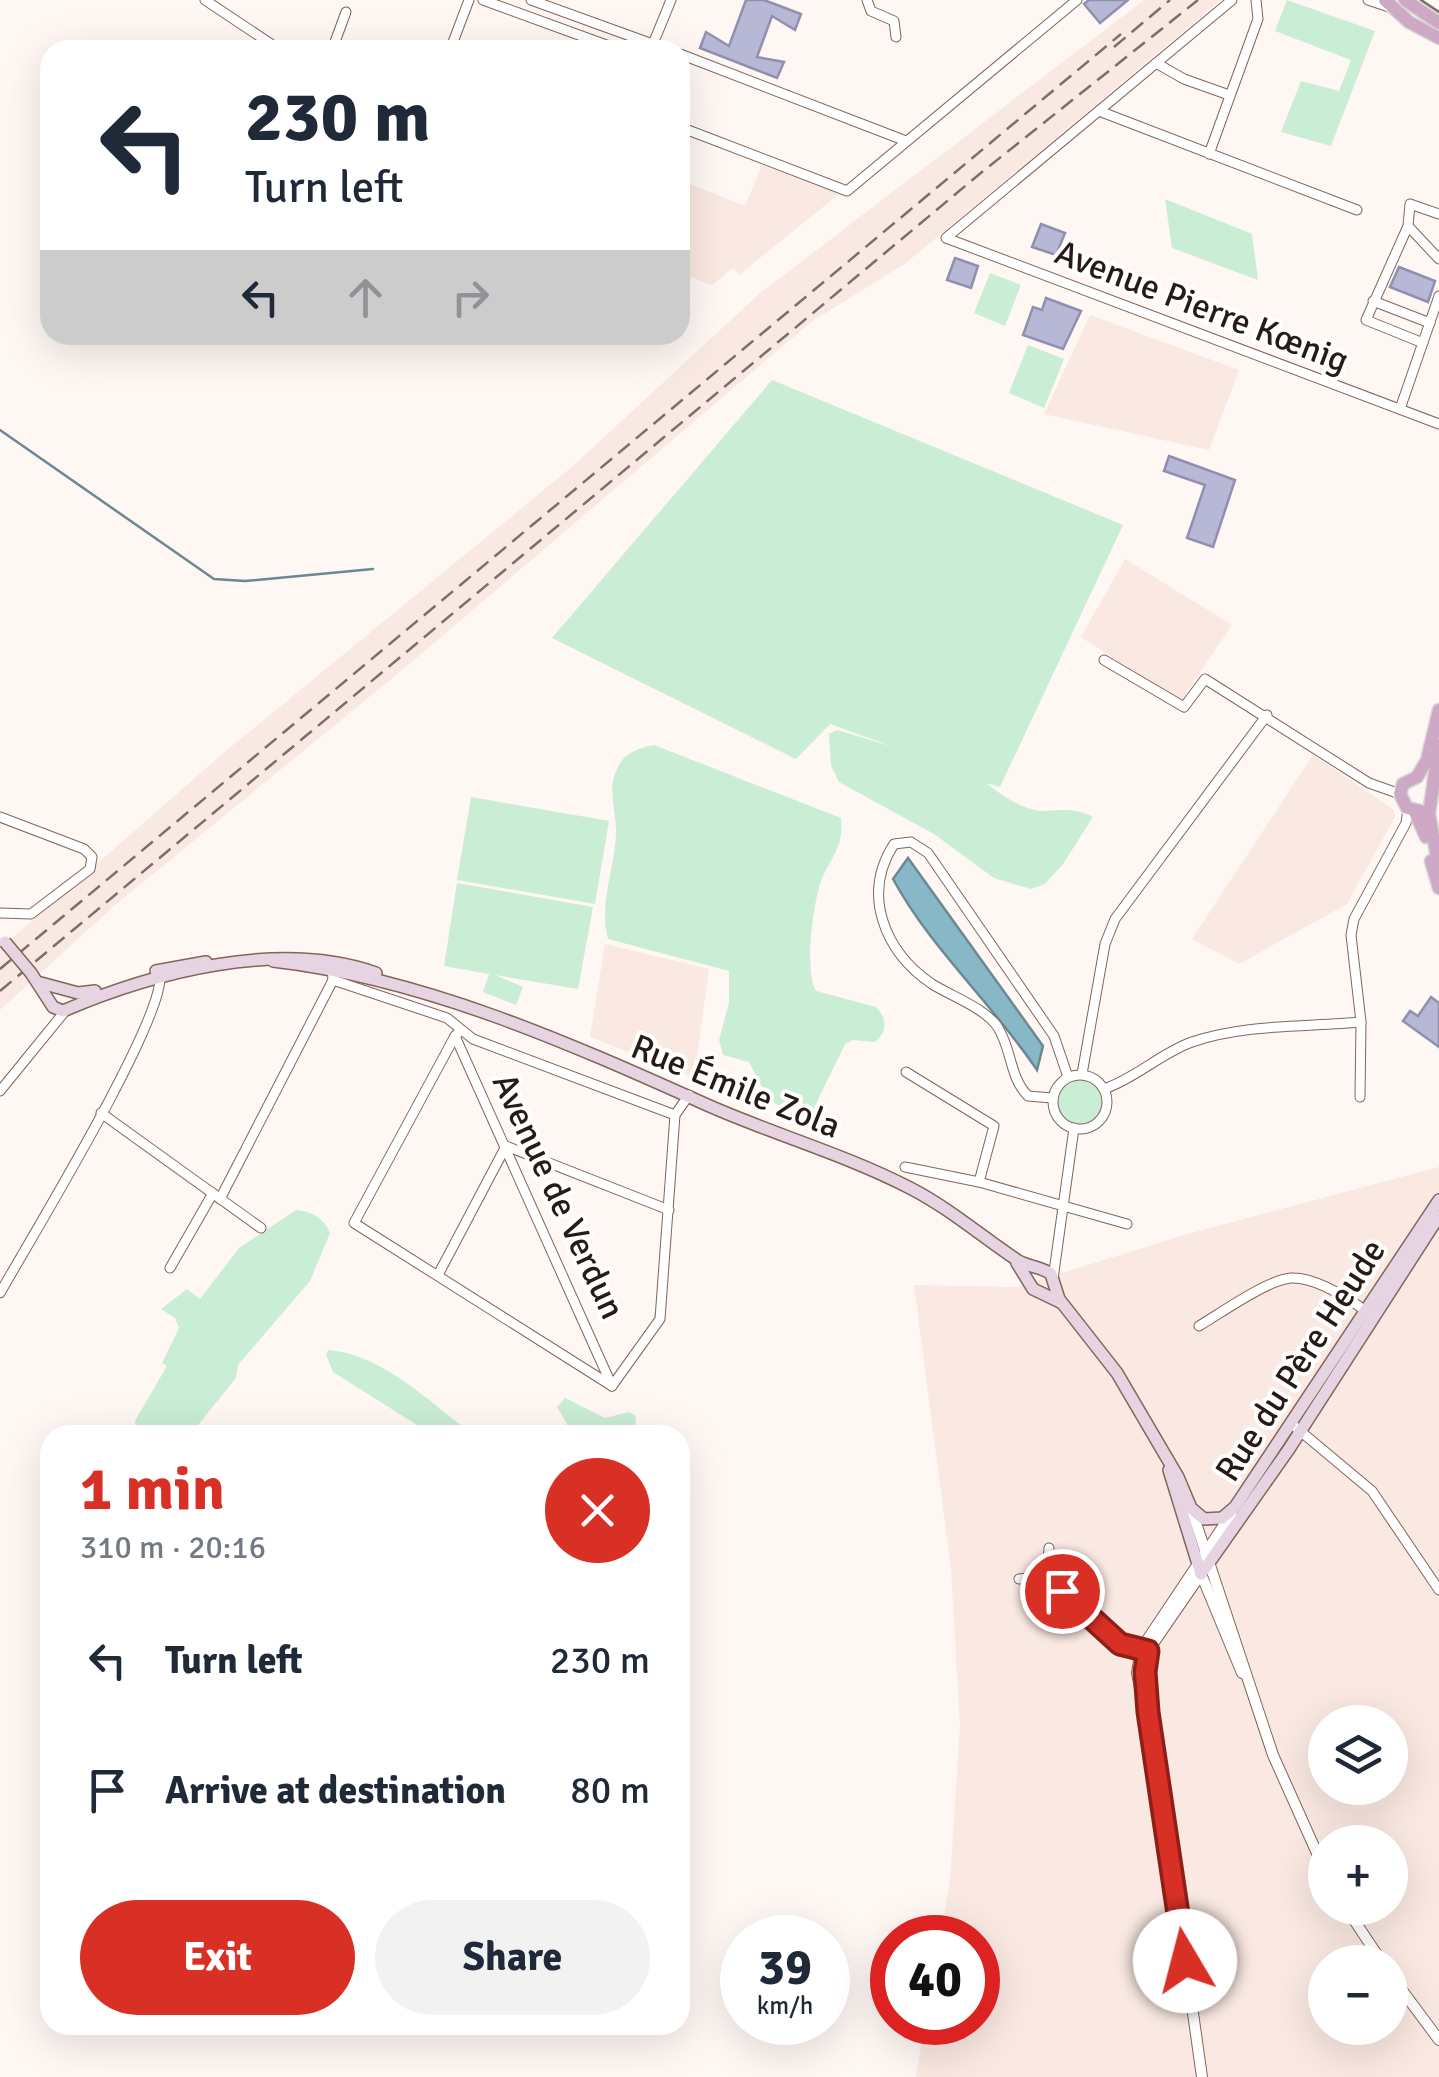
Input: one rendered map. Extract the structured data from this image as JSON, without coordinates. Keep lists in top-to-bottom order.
{
  "streets": {
    "main road": ["Rue Émile Zola", "Rue du Père Heude"],
    "street": ["Avenue Pierre Kœnig", "Avenue de Verdun"]
  },
  "page": {
    "turn": ["230 m", "Turn left"],
    "heading": ["1 min", "310 m · 20:16"],
    "list": [
      {
        "name": "Turn left",
        "value": "230 m"
      },
      {
        "name": "Arrive at destination",
        "value": "80 m"
      }
    ],
    "map_buttons": ["+", "−"],
    "buttons": ["Exit", "Share"],
    "speed": "39 km/h",
    "limit": "40"
  }
}
